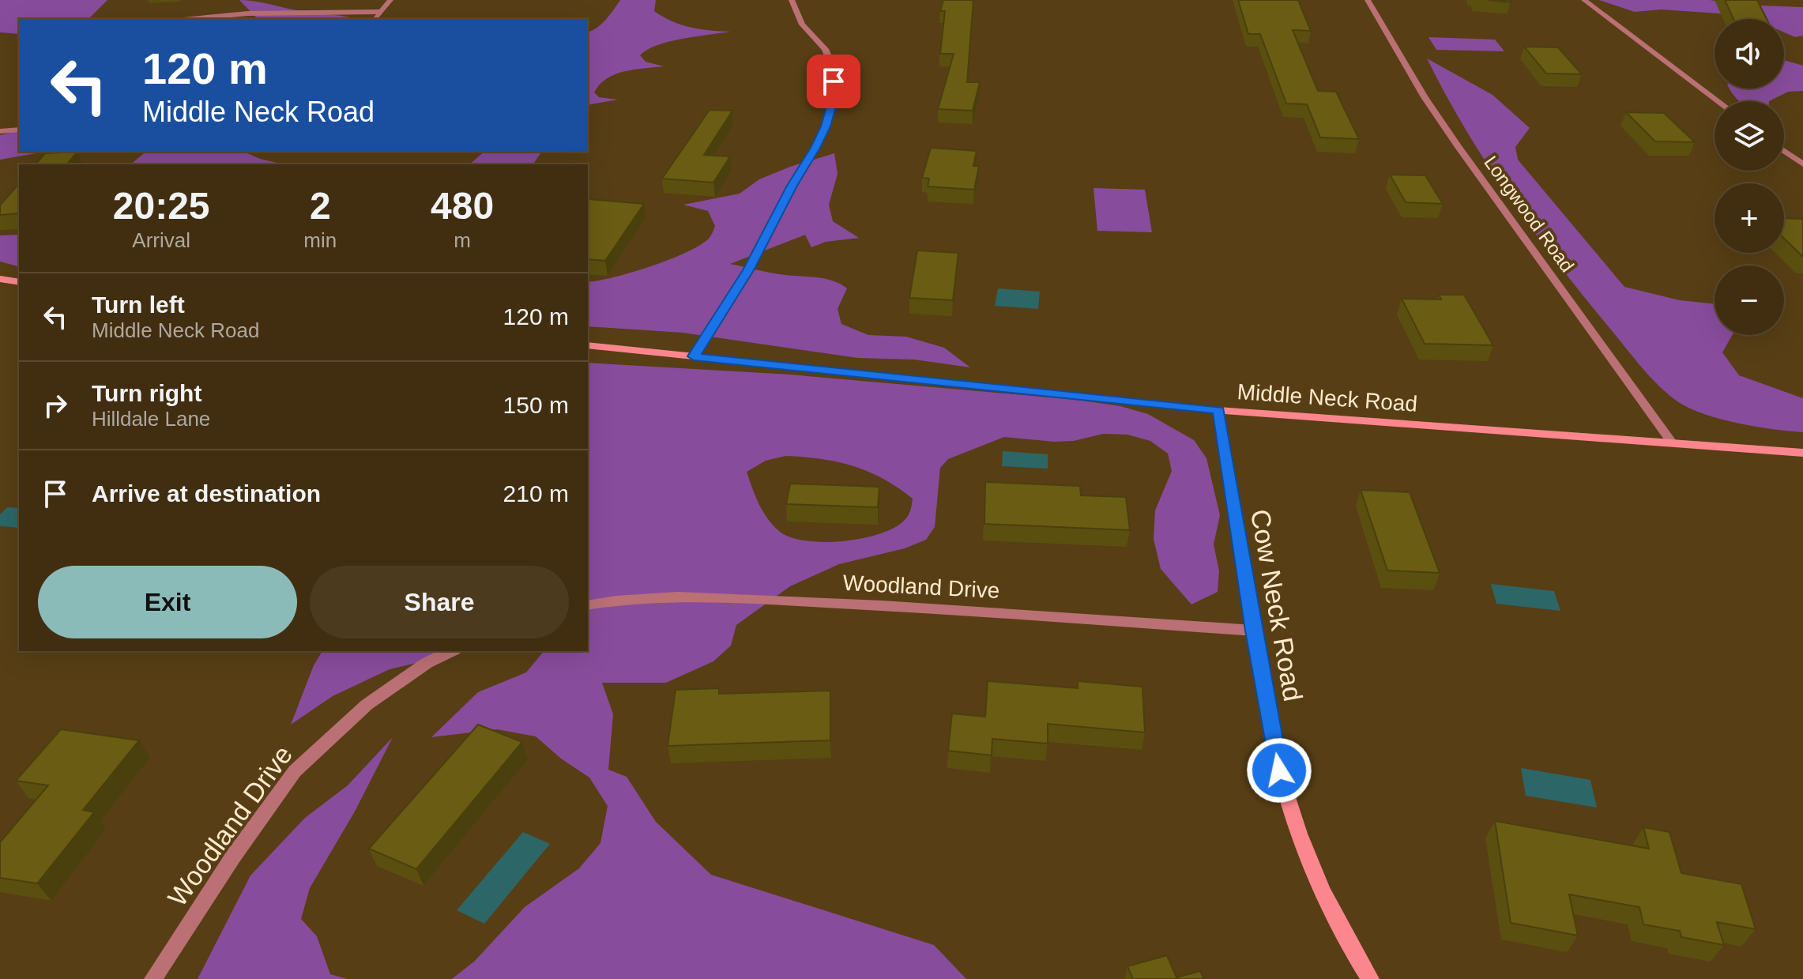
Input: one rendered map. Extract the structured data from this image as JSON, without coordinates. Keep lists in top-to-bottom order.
{
  "streets": {
    "main road": ["Middle Neck Road", "Cow Neck Road"],
    "street": ["Longwood Road", "Woodland Drive"]
  },
  "crossings": [
    ["Longwood Road", "Middle Neck Road"],
    ["Middle Neck Road", "Cow Neck Road"],
    ["Woodland Drive", "Cow Neck Road"]
  ],
  "page": {
    "map_buttons": ["+", "−"],
    "turn": ["120 m", "Middle Neck Road"],
    "eta": [
      "20:25",
      "Arrival",
      "2",
      "min",
      "480",
      "m"
    ],
    "list": [
      {
        "name": "Turn left",
        "note": "Middle Neck Road",
        "value": "120 m"
      },
      {
        "name": "Turn right",
        "note": "Hilldale Lane",
        "value": "150 m"
      },
      {
        "name": "Arrive at destination",
        "value": "210 m"
      }
    ],
    "buttons": ["Exit", "Share"]
  }
}
